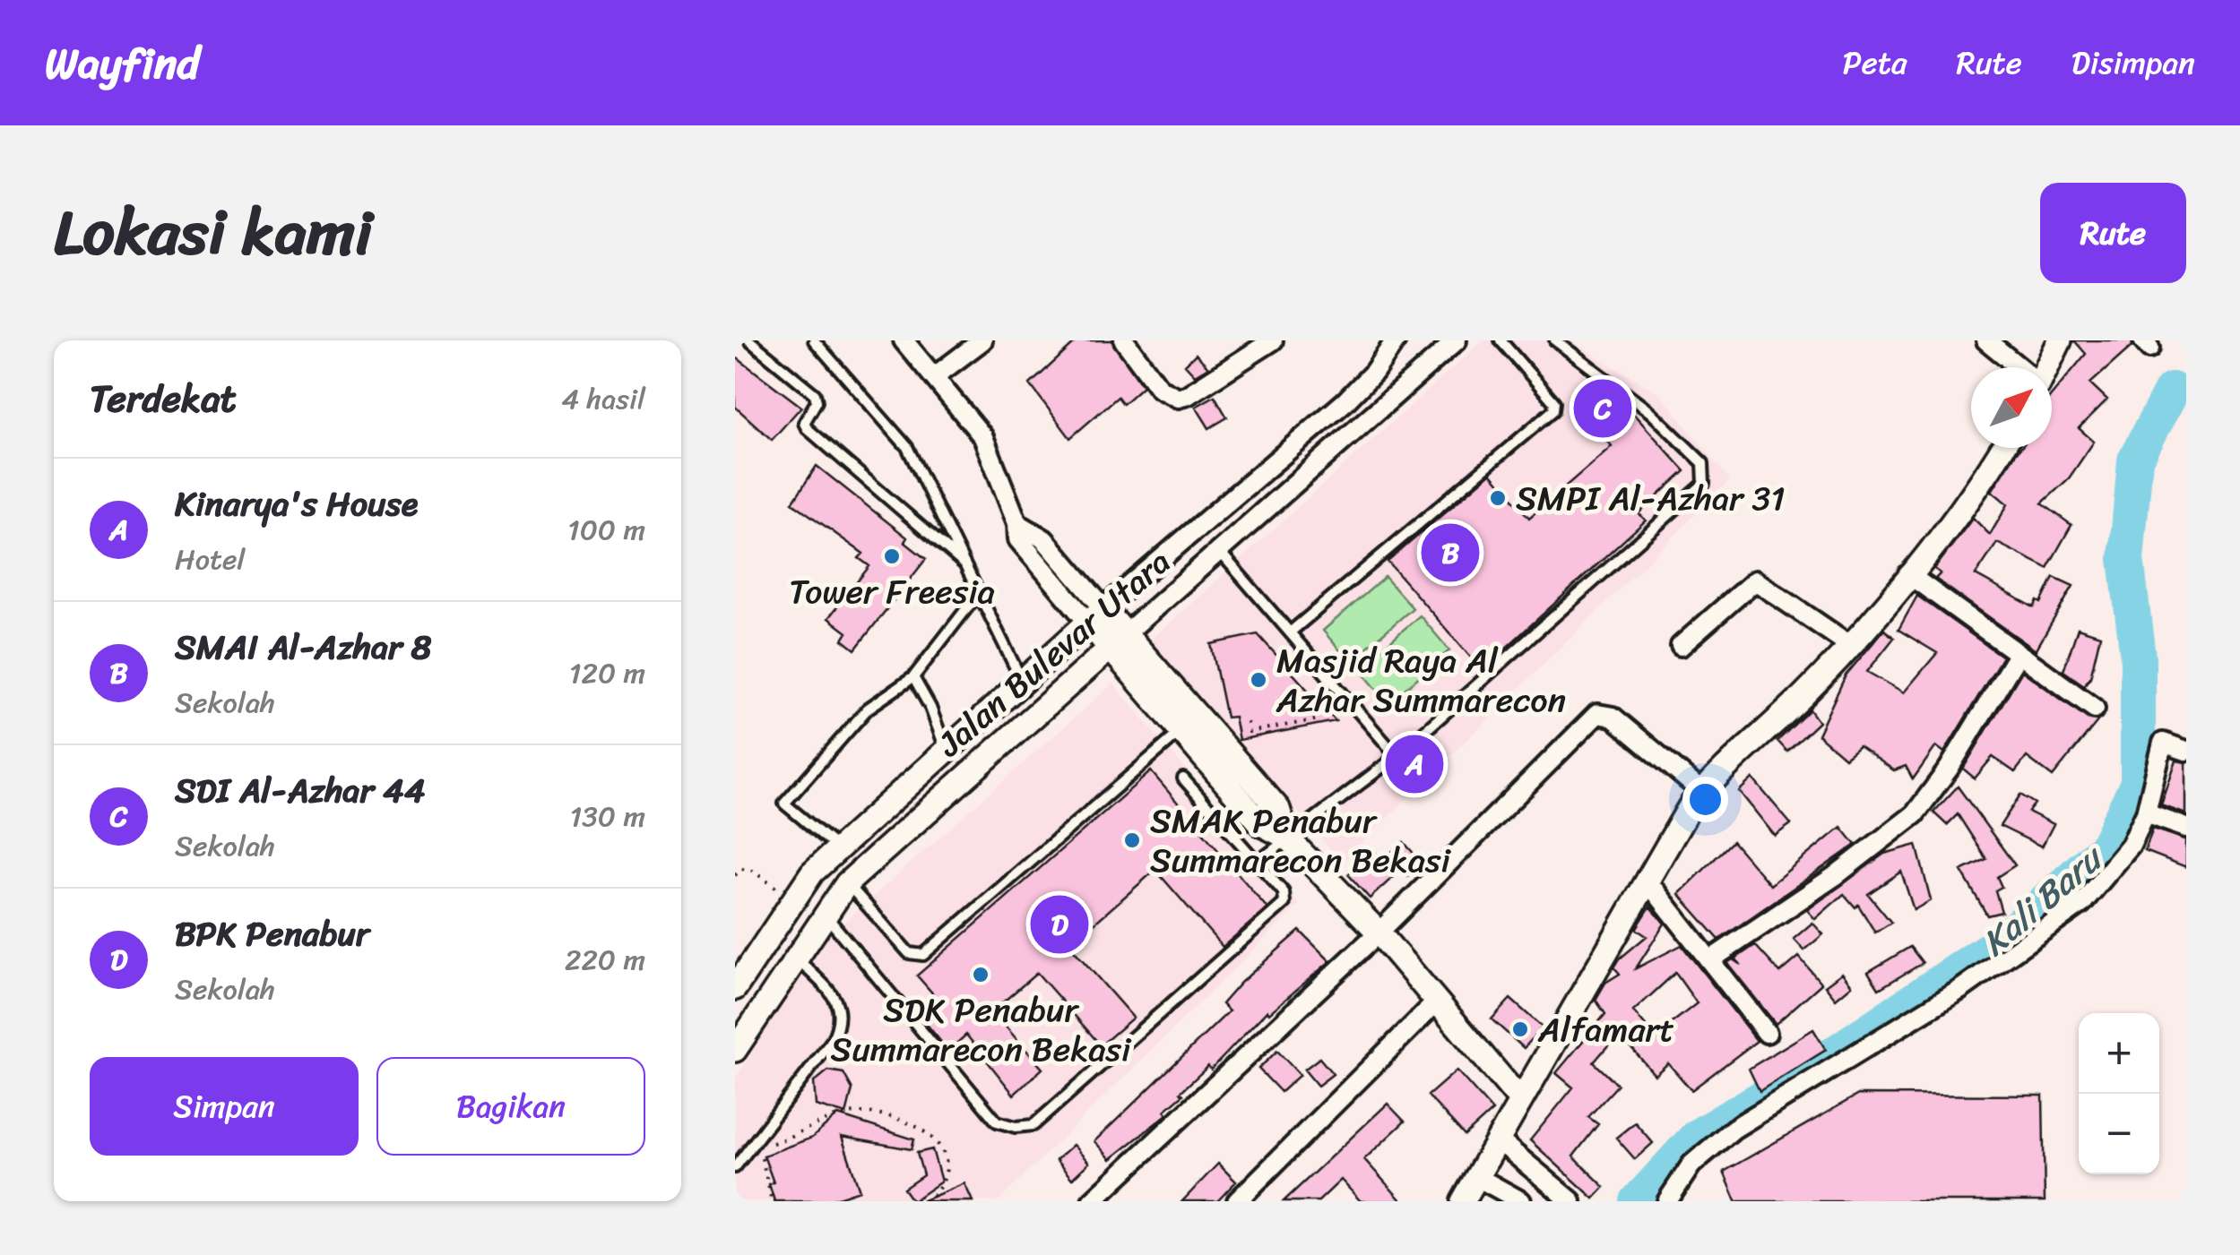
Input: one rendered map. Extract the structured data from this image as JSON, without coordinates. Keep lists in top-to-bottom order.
{
  "streets": {
    "street": ["Jalan Bulevar Utara"]
  },
  "water": ["Kali Baru"],
  "places": [
    "SMPI Al-Azhar 31",
    "Tower Freesia",
    "Masjid Raya Al Azhar Summarecon",
    "SMAK Penabur Summarecon Bekasi",
    "SDK Penabur Summarecon Bekasi",
    "Alfamart"
  ],
  "north": "top right",
  "page": {
    "header": "Wayfind",
    "nav": ["Peta", "Rute", "Disimpan"],
    "title": "Lokasi kami",
    "buttons": [
      "Rute",
      ["Simpan", "Bagikan"]
    ],
    "heading": ["Terdekat", "4 hasil"],
    "pins": [
      "C",
      "B",
      "A",
      "D"
    ],
    "list": [
      {
        "mark": "A",
        "name": "Kinarya's House",
        "note": "Hotel",
        "value": "100 m"
      },
      {
        "mark": "B",
        "name": "SMAI Al-Azhar 8",
        "note": "Sekolah",
        "value": "120 m"
      },
      {
        "mark": "C",
        "name": "SDI Al-Azhar 44",
        "note": "Sekolah",
        "value": "130 m"
      },
      {
        "mark": "D",
        "name": "BPK Penabur",
        "note": "Sekolah",
        "value": "220 m"
      }
    ],
    "map_buttons": ["+", "−"]
  }
}
